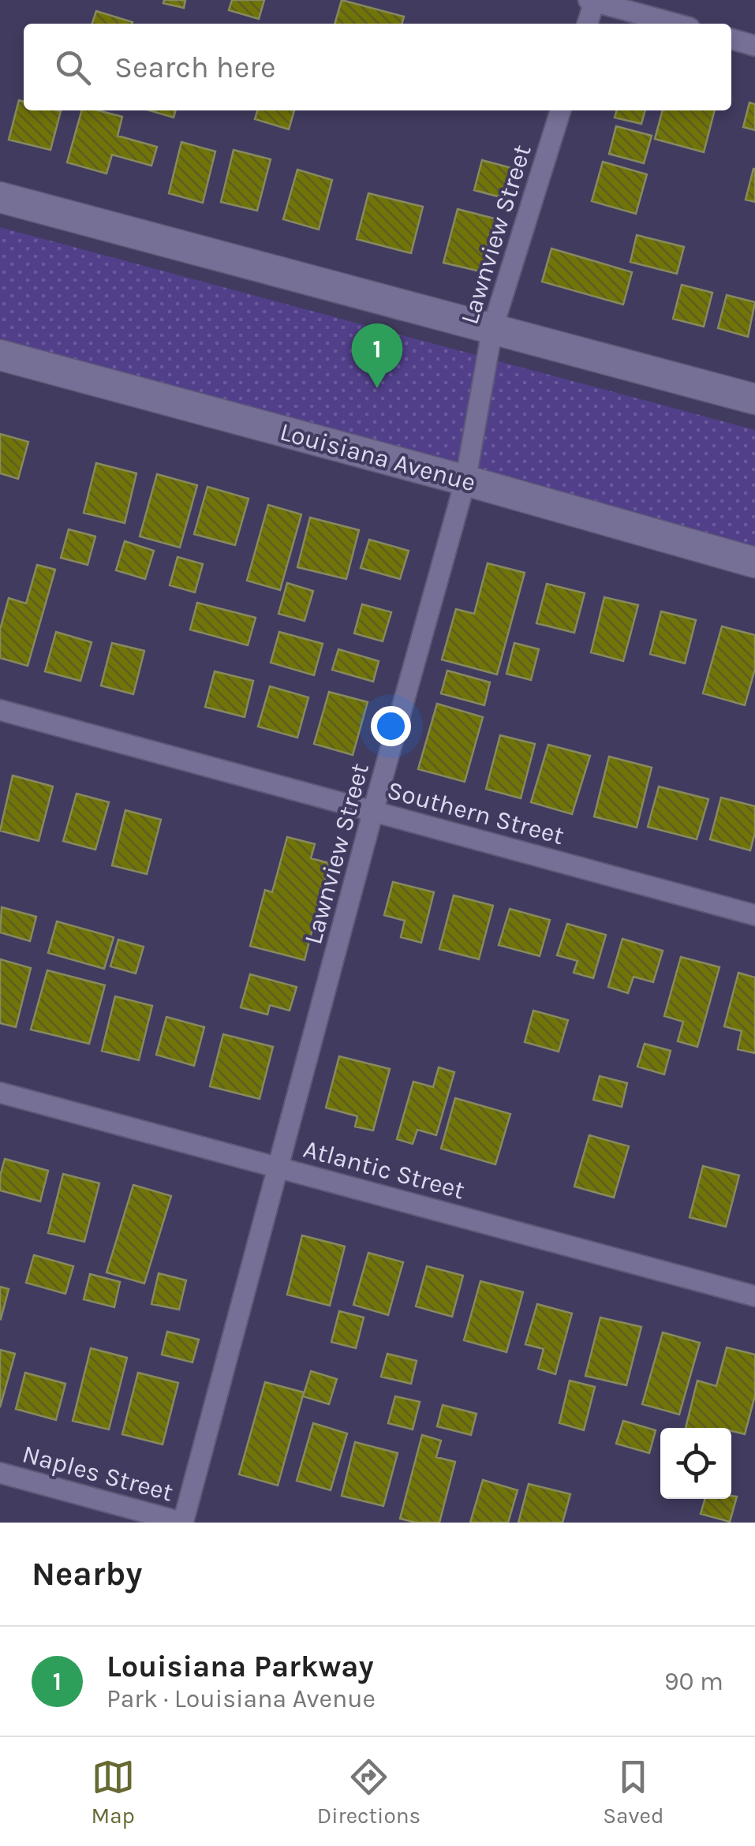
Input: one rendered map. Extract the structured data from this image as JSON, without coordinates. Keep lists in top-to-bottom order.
{
  "streets": {
    "main road": ["Louisiana Avenue"],
    "street": [
      "Lawnview Street",
      "Southern Street",
      "Atlantic Street",
      "Naples Street"
    ]
  },
  "crossings": [
    ["Lawnview Street", "Louisiana Avenue"],
    ["Lawnview Street", "Southern Street"],
    ["Lawnview Street", "Atlantic Street"],
    ["Lawnview Street", "Naples Street"]
  ],
  "page": {
    "search": "Search here",
    "pins": "1",
    "heading": "Nearby",
    "list": [
      {
        "mark": "1",
        "name": "Louisiana Parkway",
        "note": "Park · Louisiana Avenue",
        "value": "90 m"
      }
    ],
    "nav": ["Map", "Directions", "Saved"]
  }
}
